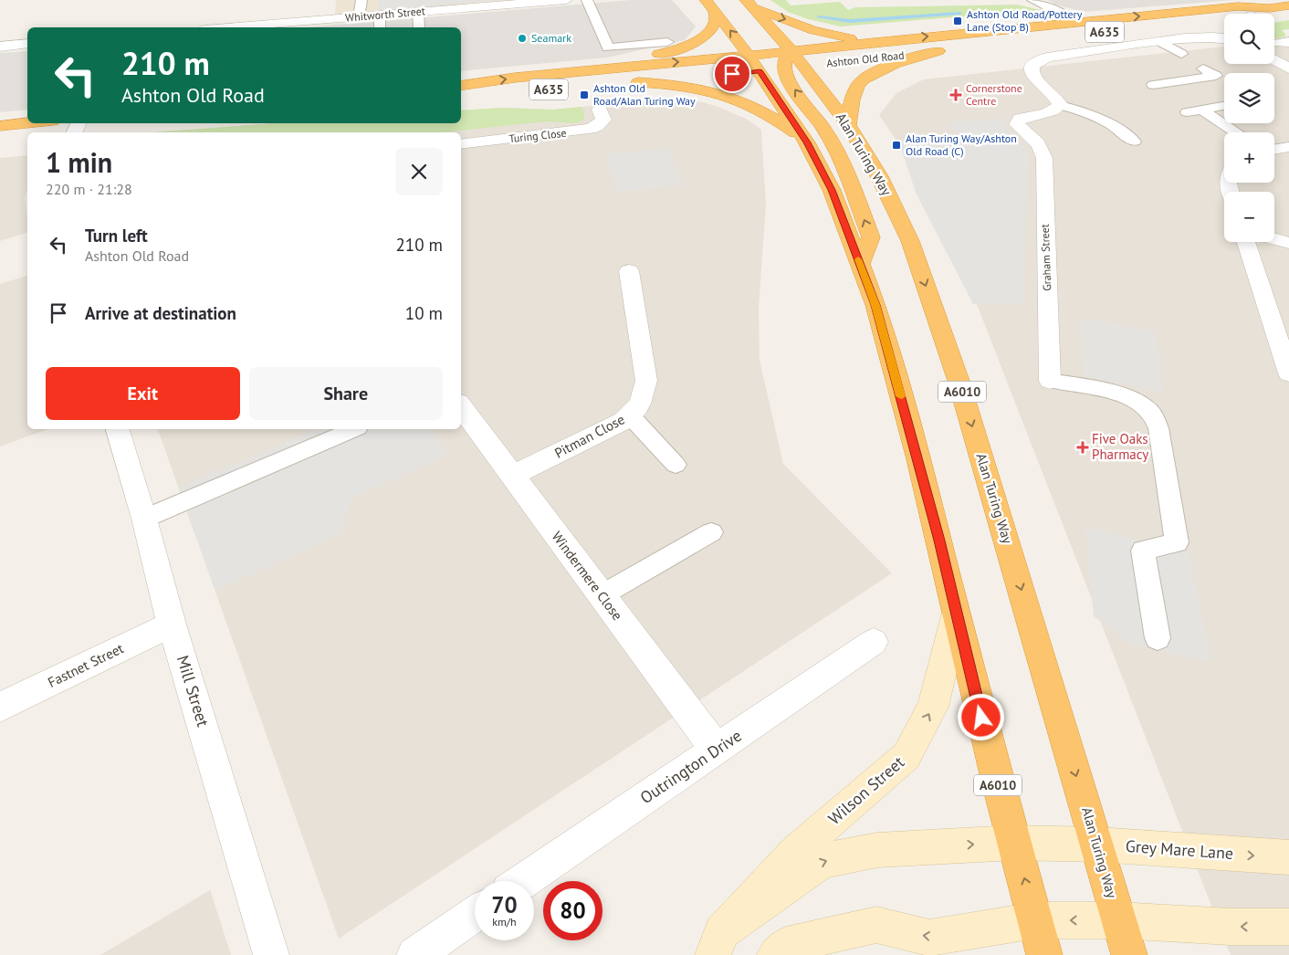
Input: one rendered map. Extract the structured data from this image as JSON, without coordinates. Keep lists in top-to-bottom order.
{
  "streets": {
    "highway": [
      "A635",
      "Ashton Old Road",
      "Alan Turing Way",
      "A6010"
    ],
    "street": [
      "Whitworth Street",
      "Turing Close",
      "Graham Street",
      "Pitman Close",
      "Windermere Close",
      "Fastnet Street",
      "Mill Street",
      "Outrington Drive",
      "Wilson Street",
      "Grey Mare Lane"
    ]
  },
  "crossings": [
    ["Ashton Old Road", "Alan Turing Way"],
    ["Ashton Old Road", "A6010"],
    ["Alan Turing Way", "A6010"],
    ["Alan Turing Way", "Grey Mare Lane"],
    ["A6010", "Wilson Street"],
    ["A6010", "Grey Mare Lane"],
    ["Pitman Close", "Windermere Close"],
    ["Windermere Close", "Outrington Drive"],
    ["Fastnet Street", "Mill Street"],
    ["Wilson Street", "Grey Mare Lane"]
  ],
  "one_way": ["Wilson Street"],
  "places": {
    "transit": ["Ashton Old Road/Pottery Lane (Stop B)", "Ashton Old Road/Alan Turing Way", "Alan Turing Way/Ashton Old Road (C)"],
    "other": ["Seamark"],
    "health": ["Cornerstone Centre", "Five Oaks Pharmacy"]
  },
  "page": {
    "map_buttons": ["+", "−"],
    "turn": ["210 m", "Ashton Old Road"],
    "heading": ["1 min", "220 m · 21:28"],
    "list": [
      {
        "name": "Turn left",
        "note": "Ashton Old Road",
        "value": "210 m"
      },
      {
        "name": "Arrive at destination",
        "value": "10 m"
      }
    ],
    "buttons": ["Exit", "Share"],
    "speed": "70 km/h",
    "limit": "80"
  }
}
